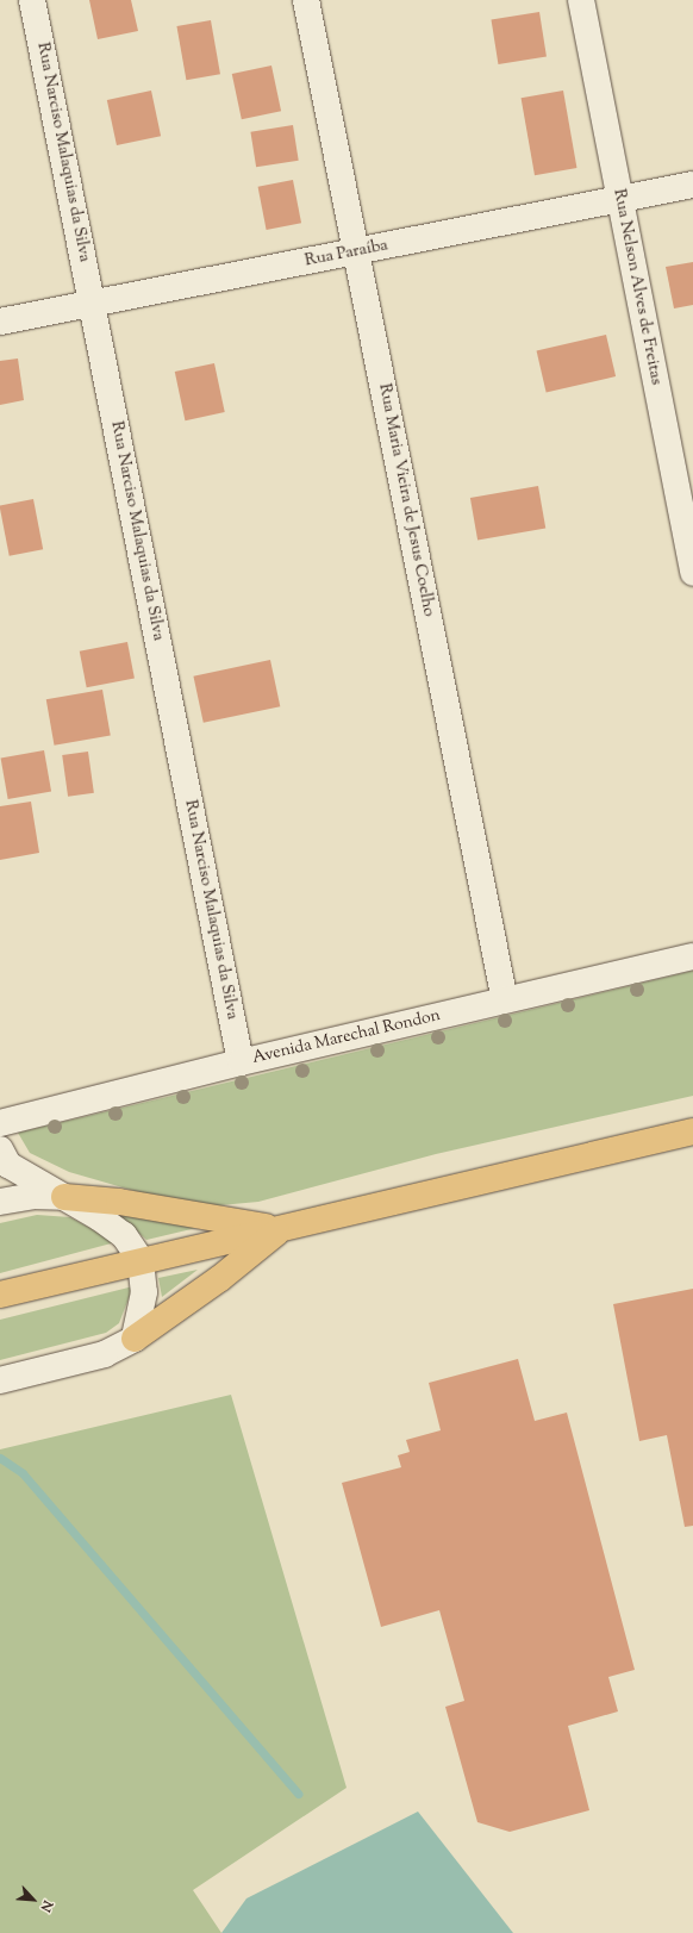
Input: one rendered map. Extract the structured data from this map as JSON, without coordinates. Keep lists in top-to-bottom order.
{
  "streets": {
    "street": [
      "Rua Narciso Malaquias da Silva",
      "Rua Paraíba",
      "Rua Nelson Alves de Freitas",
      "Rua Maria Vieira de Jesus Coelho",
      "Avenida Marechal Rondon"
    ]
  },
  "crossings": [
    ["Rua Narciso Malaquias da Silva", "Rua Paraíba"],
    ["Rua Narciso Malaquias da Silva", "Avenida Marechal Rondon"],
    ["Rua Paraíba", "Rua Nelson Alves de Freitas"],
    ["Rua Paraíba", "Rua Maria Vieira de Jesus Coelho"],
    ["Rua Maria Vieira de Jesus Coelho", "Avenida Marechal Rondon"]
  ],
  "north": "bottom right"
}
